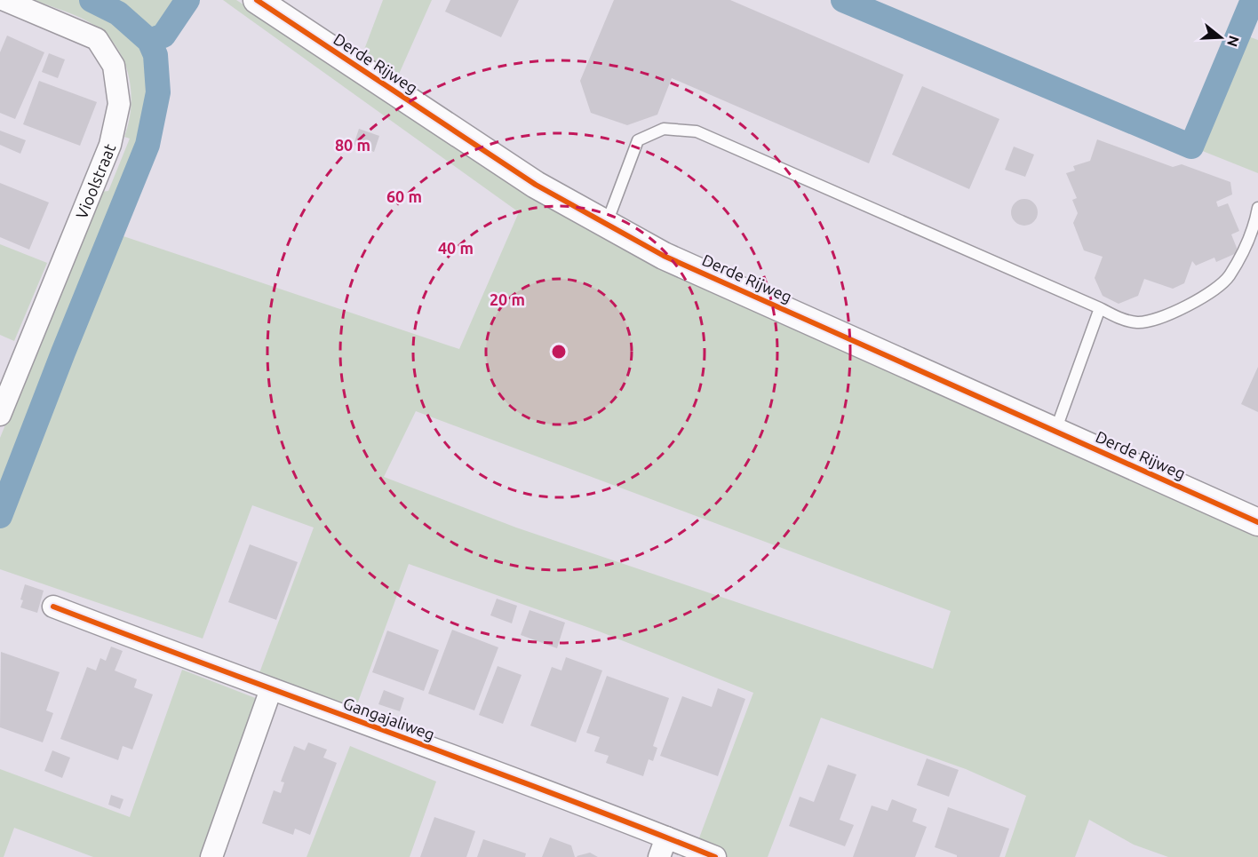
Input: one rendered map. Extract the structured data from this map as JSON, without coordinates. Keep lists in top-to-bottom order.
{
  "streets": {
    "street": ["Derde Rijweg", "Vioolstraat", "Gangajaliweg"]
  },
  "north": "right",
  "rings": [
    "80 m",
    "60 m",
    "40 m",
    "20 m"
  ]
}
